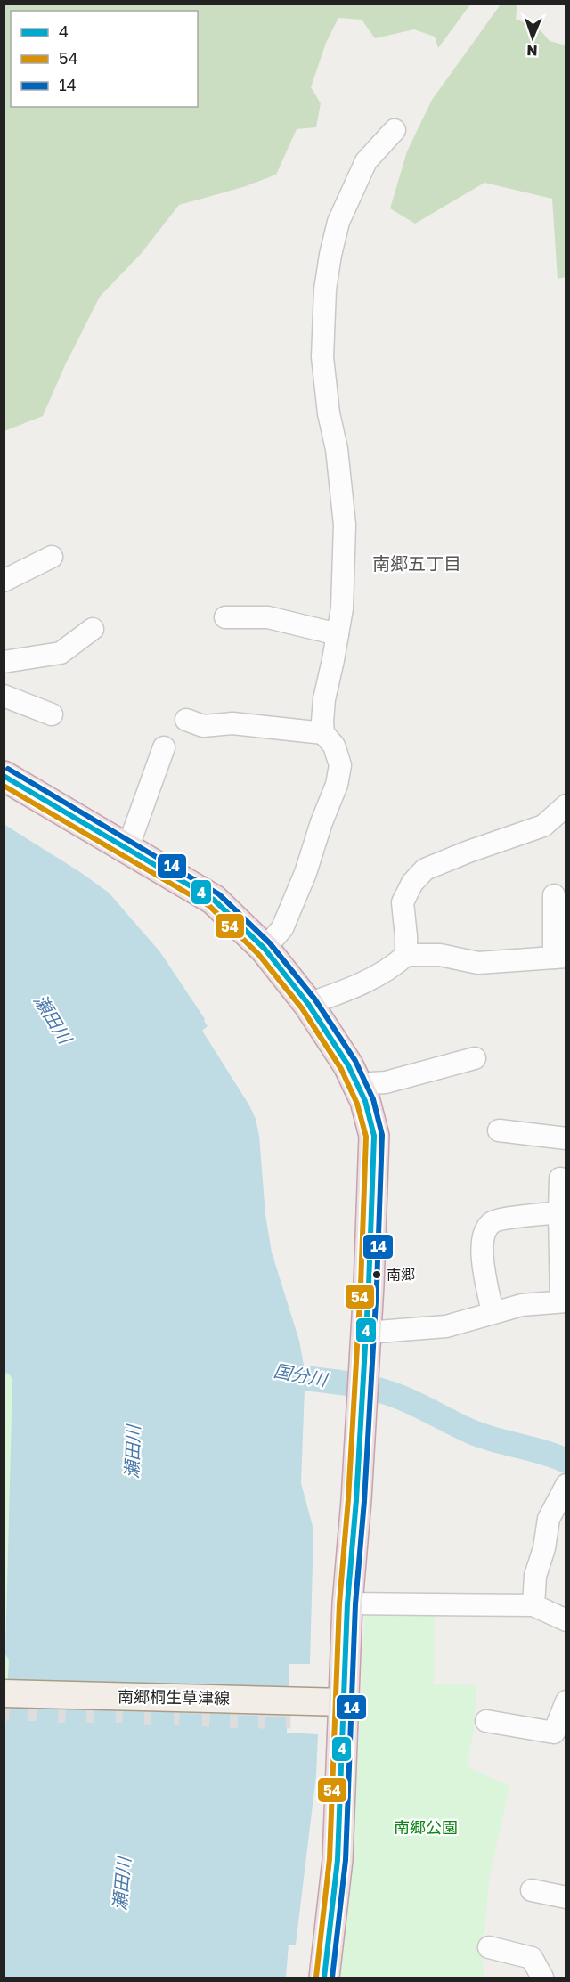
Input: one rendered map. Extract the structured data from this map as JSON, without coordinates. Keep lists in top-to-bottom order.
{
  "streets": {
    "main road": ["南郷桐生草津線"]
  },
  "districts": ["南郷五丁目"],
  "water": ["瀬田川", "国分川"],
  "parks": ["南郷公園"],
  "places": ["南郷"],
  "lines": ["transit line 14", "transit line 4", "transit line 54"],
  "legend": ["4", "54", "14"],
  "north": "bottom"
}
